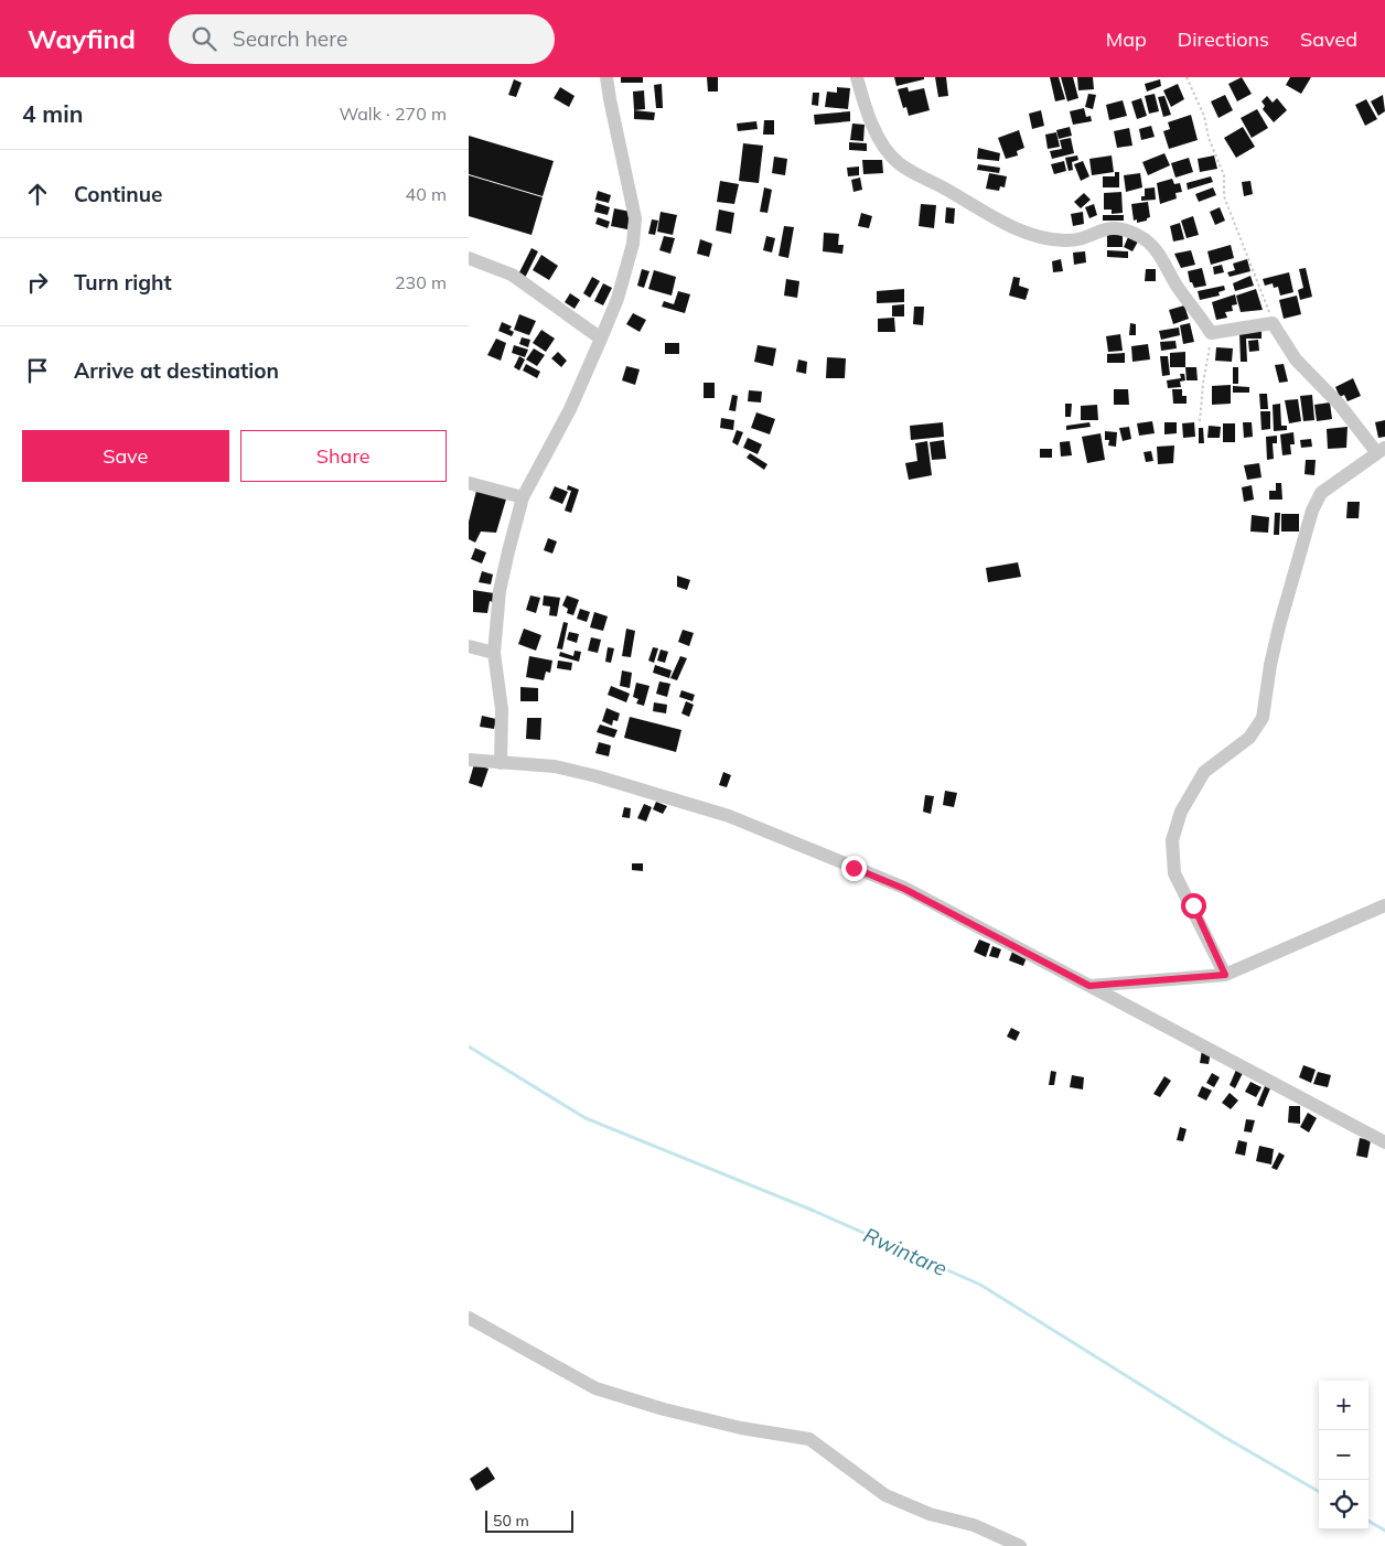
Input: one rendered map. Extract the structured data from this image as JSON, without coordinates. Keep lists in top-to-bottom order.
{
  "water": ["Rwintare"],
  "scale_bar": "50 m",
  "page": {
    "header": "Wayfind",
    "search": "Search here",
    "nav": ["Map", "Directions", "Saved"],
    "heading": ["4 min", "Walk · 270 m"],
    "list": [
      ["Continue", "40 m"],
      ["Turn right", "230 m"],
      "Arrive at destination"
    ],
    "buttons": ["Save", "Share"],
    "map_buttons": ["+", "−"],
    "scale": "50 m"
  }
}
